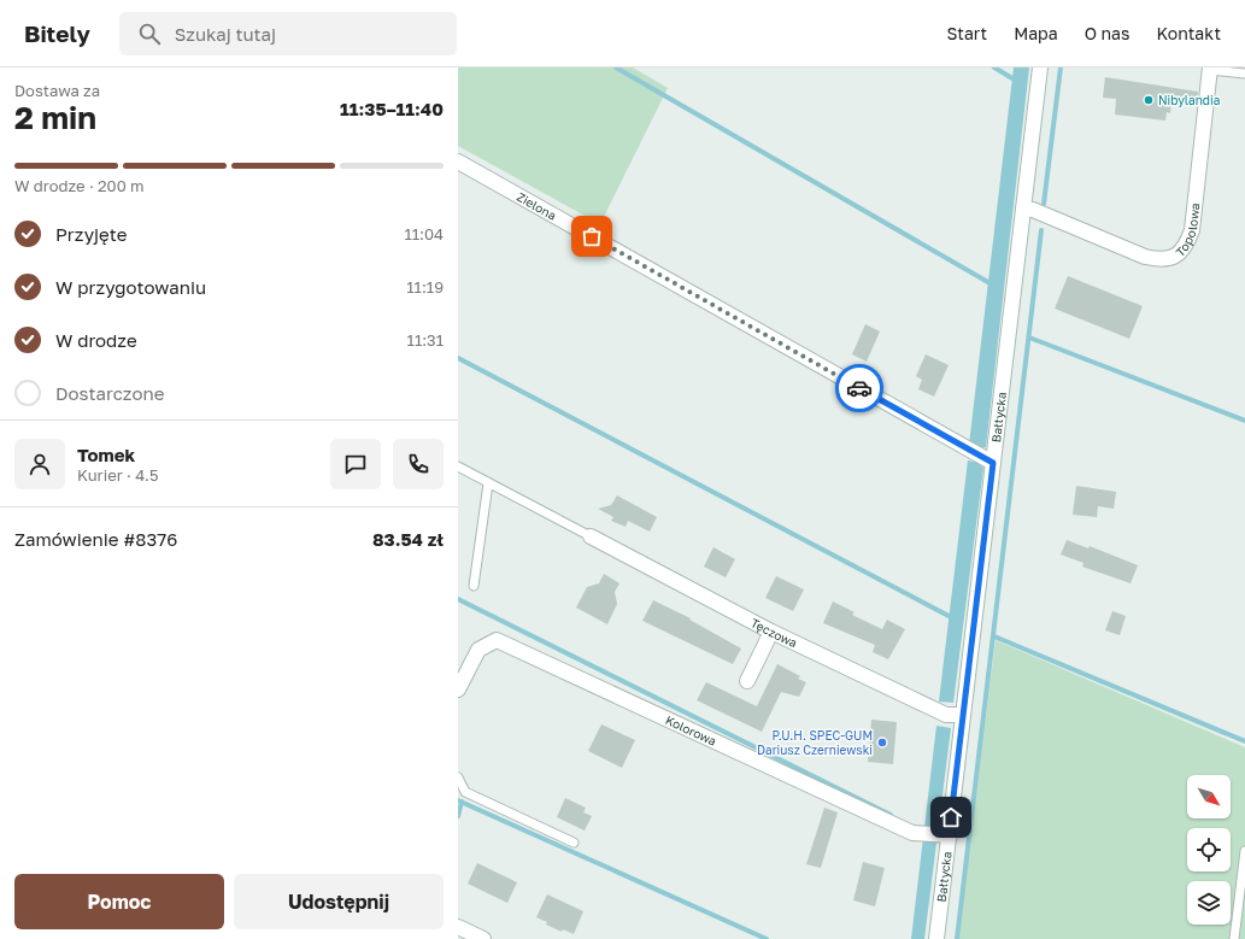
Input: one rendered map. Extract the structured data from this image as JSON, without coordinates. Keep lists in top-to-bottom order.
{
  "streets": {
    "street": [
      "Zielona",
      "Topolowa",
      "Bałtycka",
      "Tęczowa",
      "Kolorowa"
    ]
  },
  "crossings": [
    ["Zielona", "Bałtycka"],
    ["Topolowa", "Bałtycka"],
    ["Bałtycka", "Tęczowa"],
    ["Bałtycka", "Kolorowa"]
  ],
  "places": ["Nibylandia", "P.U.H. SPEC-GUM Dariusz Czerniewski"],
  "north": "bottom right",
  "page": {
    "header": "Bitely",
    "search": "Szukaj tutaj",
    "nav": [
      "Start",
      "Mapa",
      "O nas",
      "Kontakt"
    ],
    "heading": ["2 min", "Dostawa za", "11:35–11:40"],
    "panel": [
      "Tomek",
      "Kurier · 4.5",
      "Zamówienie #8376",
      "83.54 zł"
    ],
    "bar": "W drodze · 200 m",
    "list": [
      ["Przyjęte", "11:04"],
      ["W przygotowaniu", "11:19"],
      ["W drodze", "11:31"],
      "Dostarczone"
    ],
    "buttons": ["Pomoc", "Udostępnij"]
  }
}
